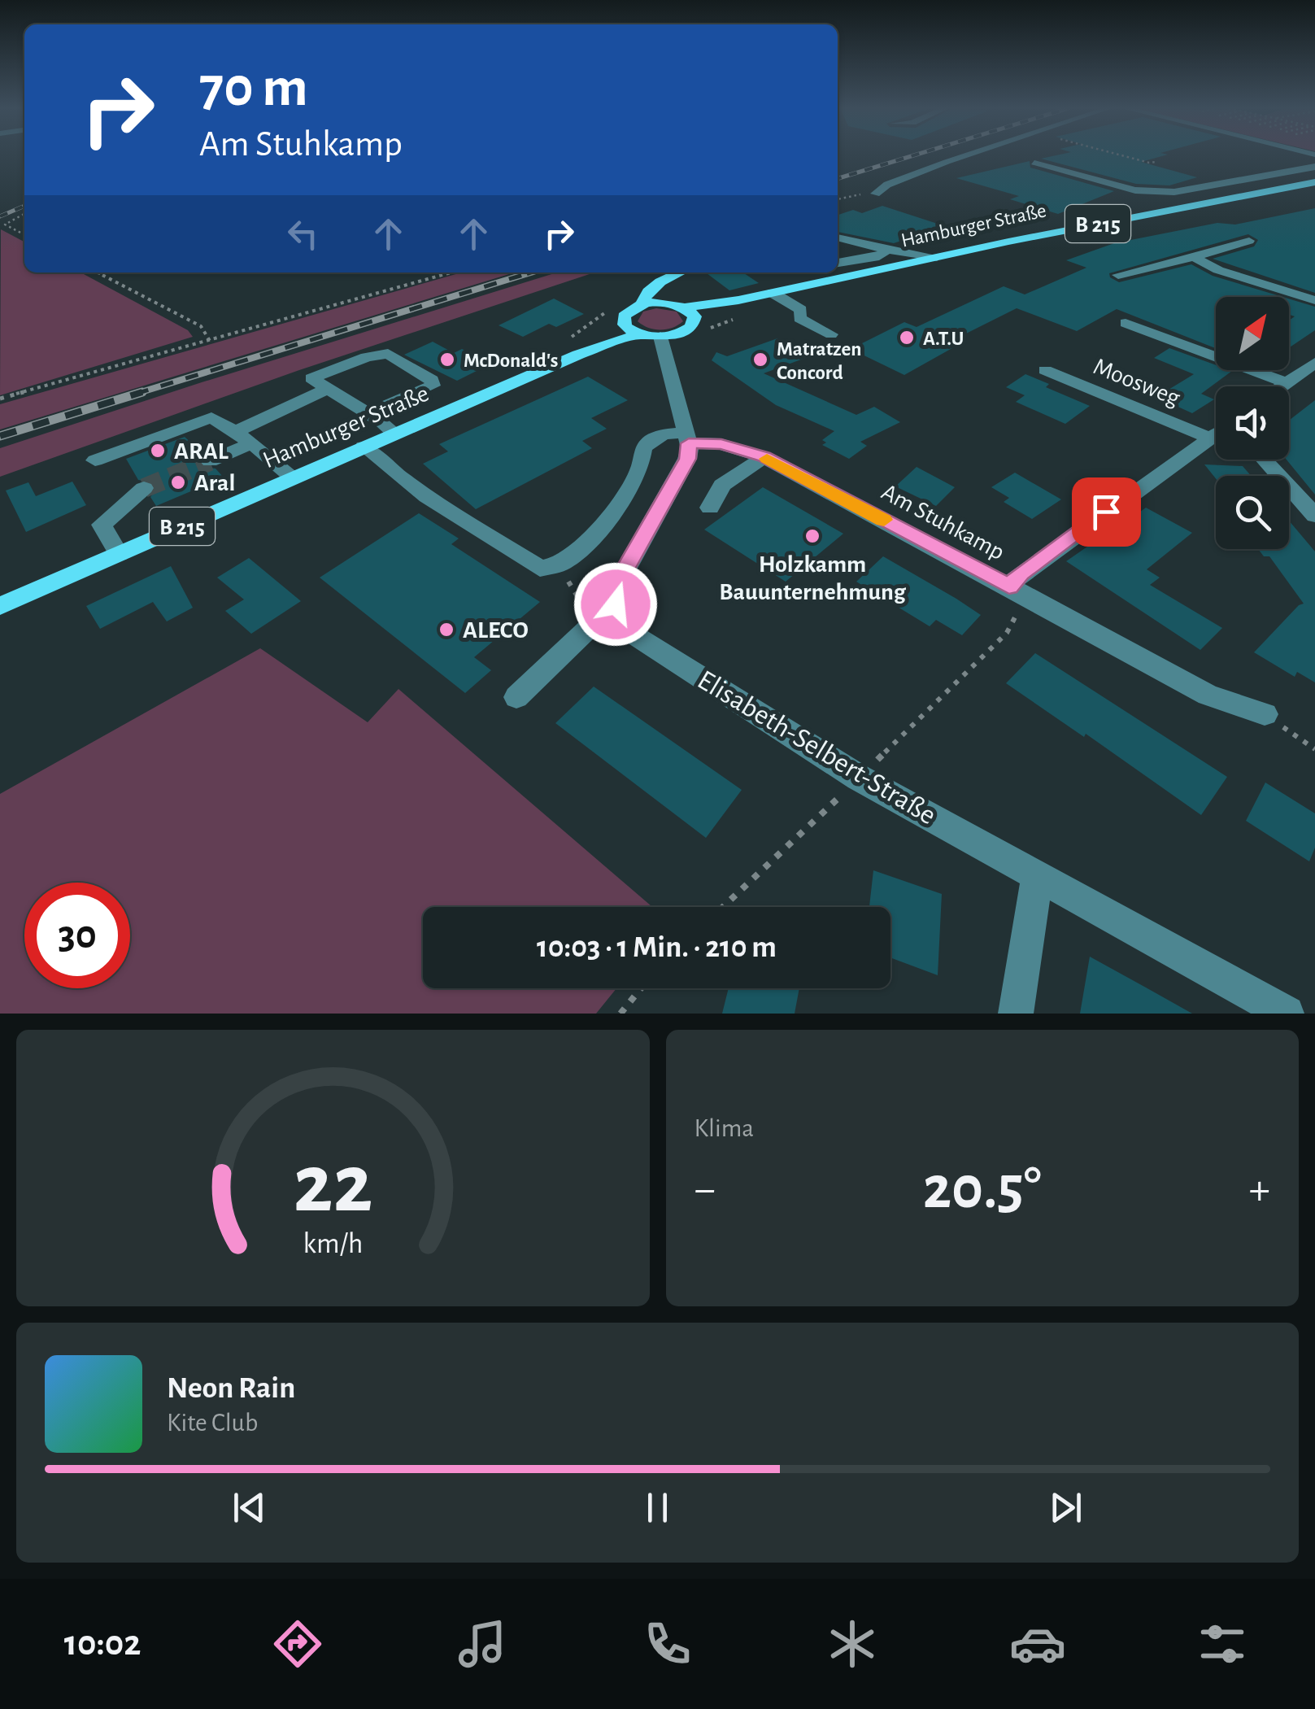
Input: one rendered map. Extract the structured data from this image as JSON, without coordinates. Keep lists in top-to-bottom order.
{
  "streets": {
    "main road": ["B 215", "Hamburger Straße"],
    "street": ["Moosweg", "Am Stuhkamp", "Elisabeth-Selbert-Straße"]
  },
  "places": [
    "A.T.U",
    "McDonald's",
    "Matratzen Concord",
    "ARAL",
    "Aral",
    "Holzkamm Bauunternehmung",
    "ALECO"
  ],
  "north": "top right",
  "page": {
    "turn": ["70 m", "Am Stuhkamp"],
    "limit": "30",
    "trip": "10:03 · 1 Min. · 210 m",
    "tile": "Klima",
    "heat": ["−", "20.5°", "+"],
    "song": ["Neon Rain", "Kite Club"],
    "tabs": "10:02",
    "gauge": ["22", "km/h"]
  }
}
